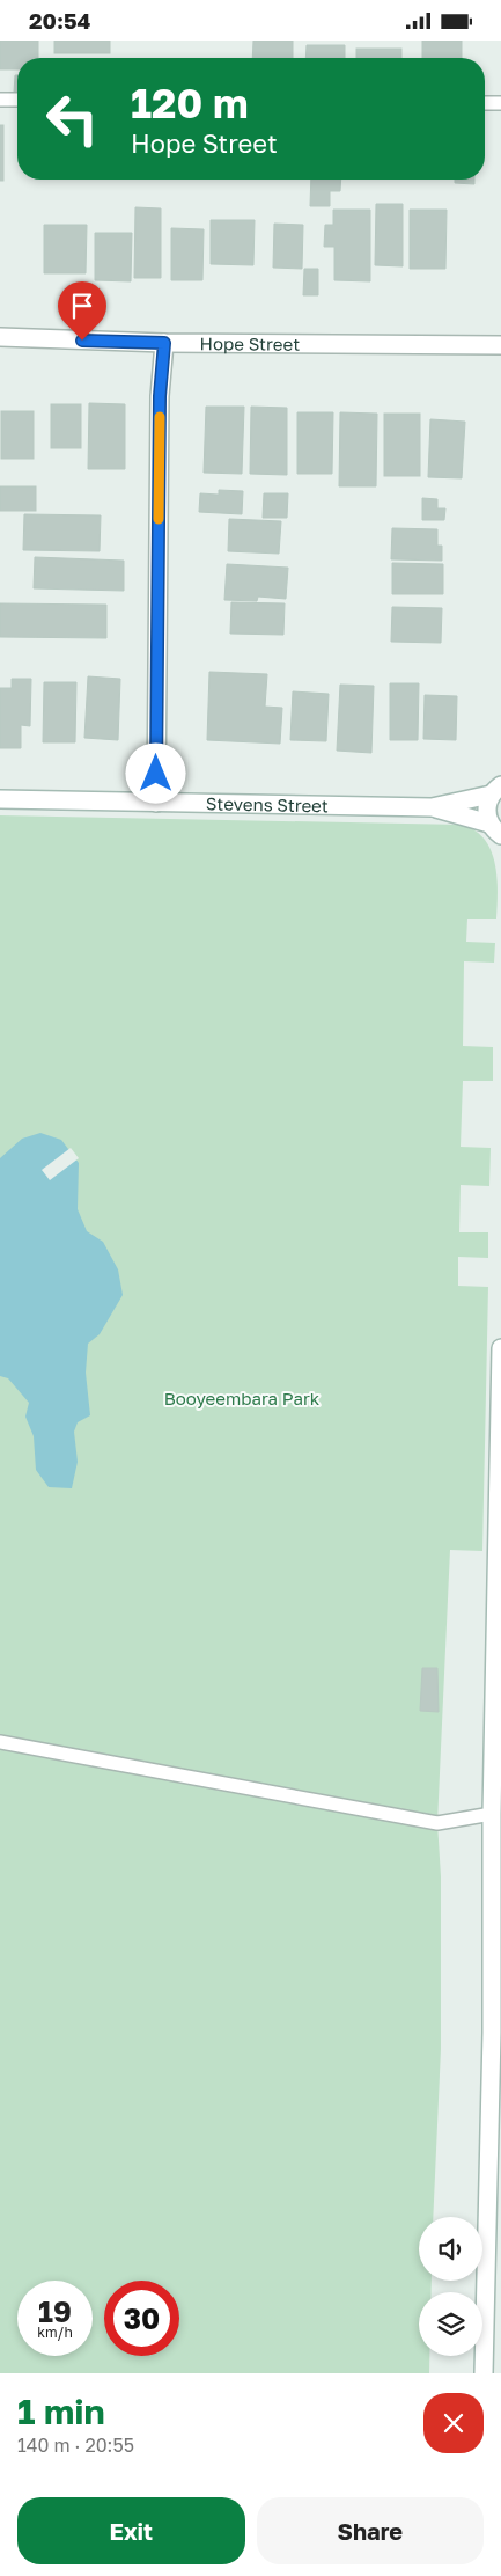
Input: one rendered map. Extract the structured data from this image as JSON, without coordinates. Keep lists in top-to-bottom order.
{
  "streets": {
    "street": ["Hope Street", "Stevens Street"]
  },
  "parks": ["Booyeembara Park"],
  "page": {
    "status": "20:54",
    "turn": ["120 m", "Hope Street"],
    "speed": "19 km/h",
    "limit": "30",
    "heading": ["1 min", "140 m · 20:55"],
    "buttons": ["Exit", "Share"]
  }
}
